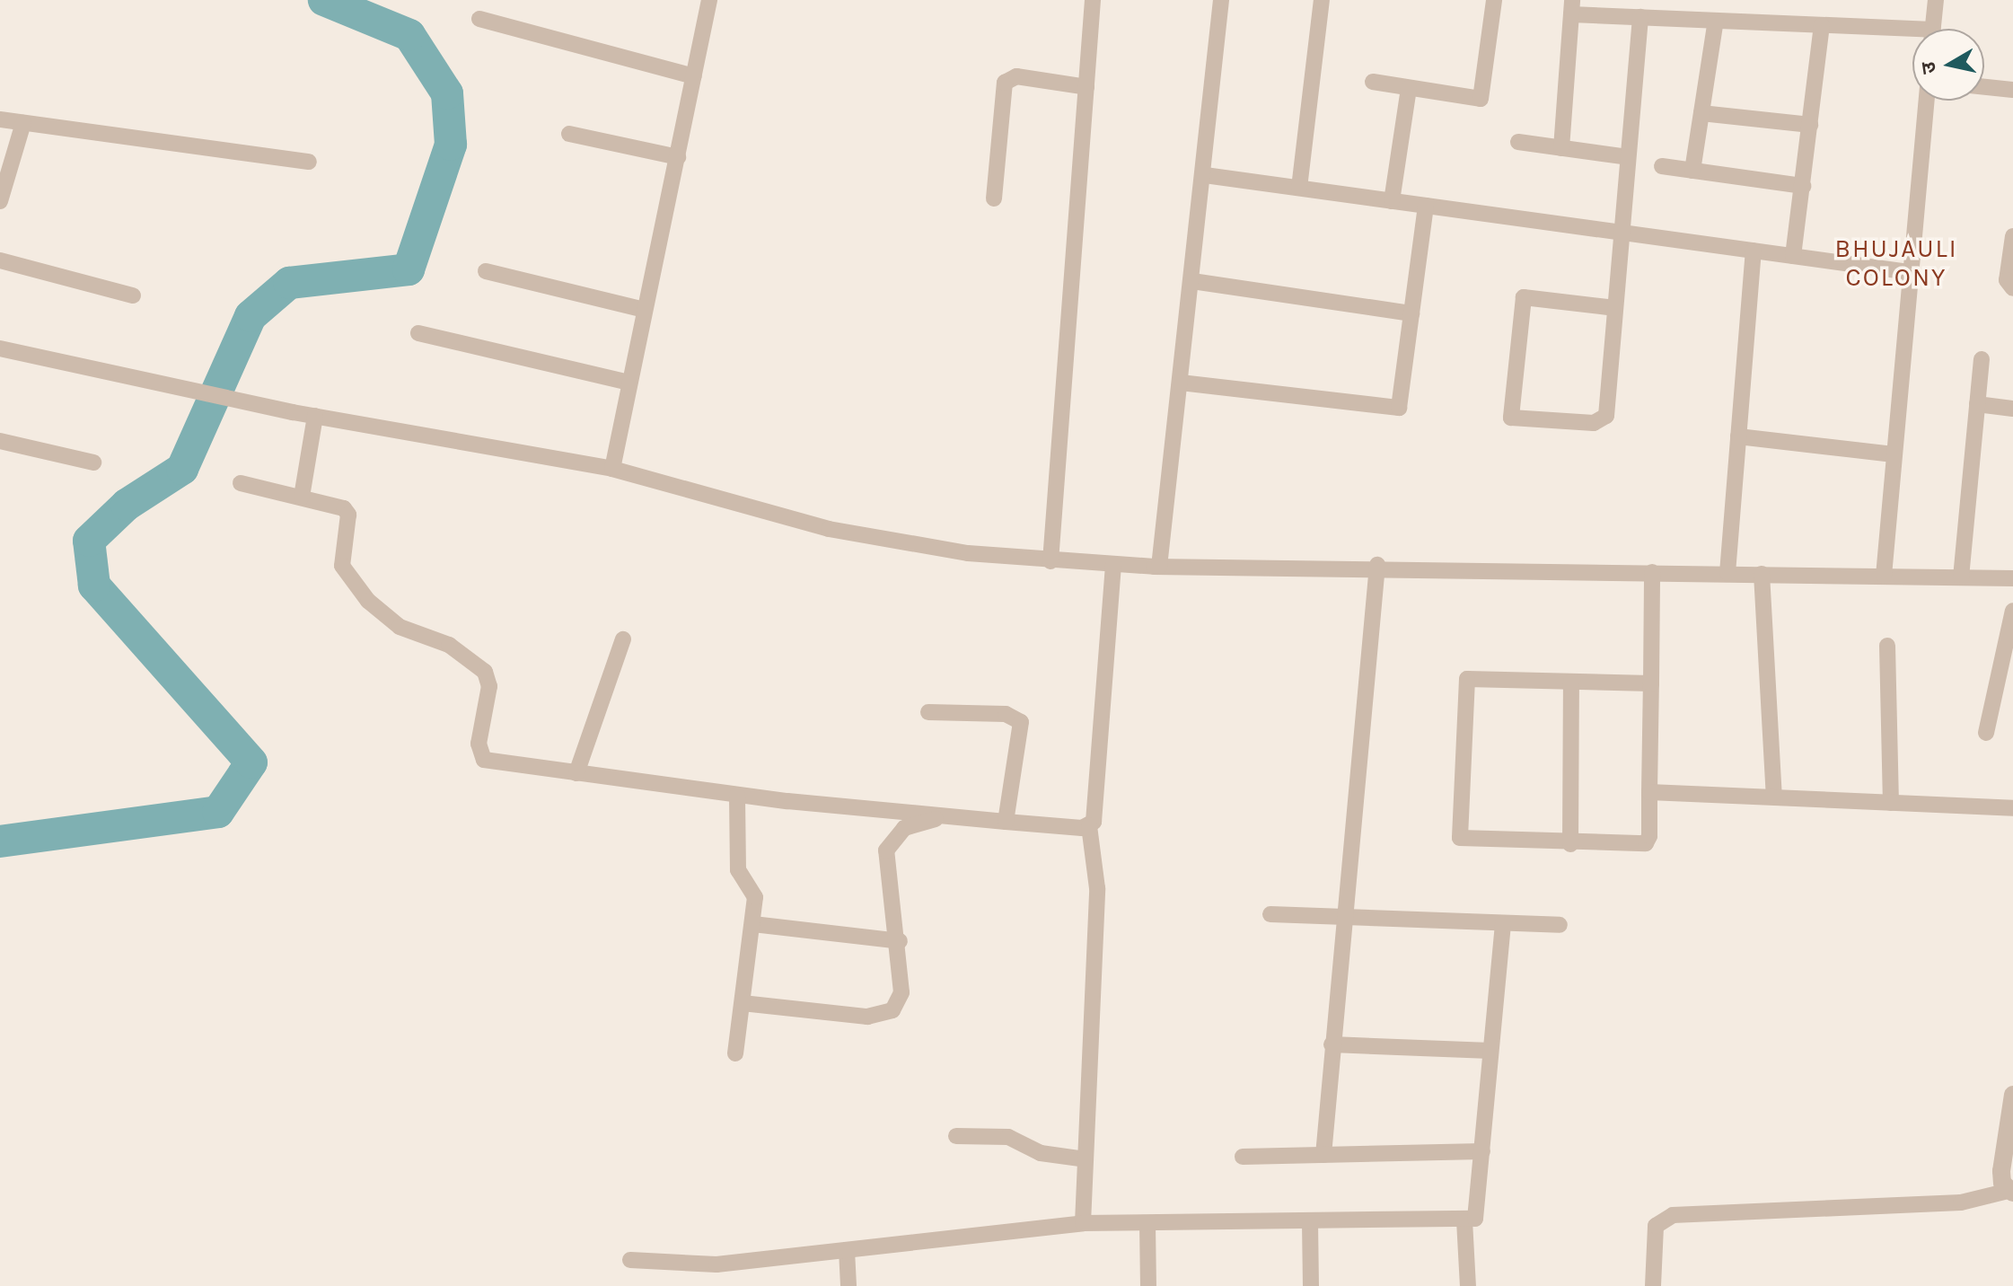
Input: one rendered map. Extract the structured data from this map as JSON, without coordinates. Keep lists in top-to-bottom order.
{
  "districts": ["BHUJAULI COLONY"],
  "north": "left"
}
